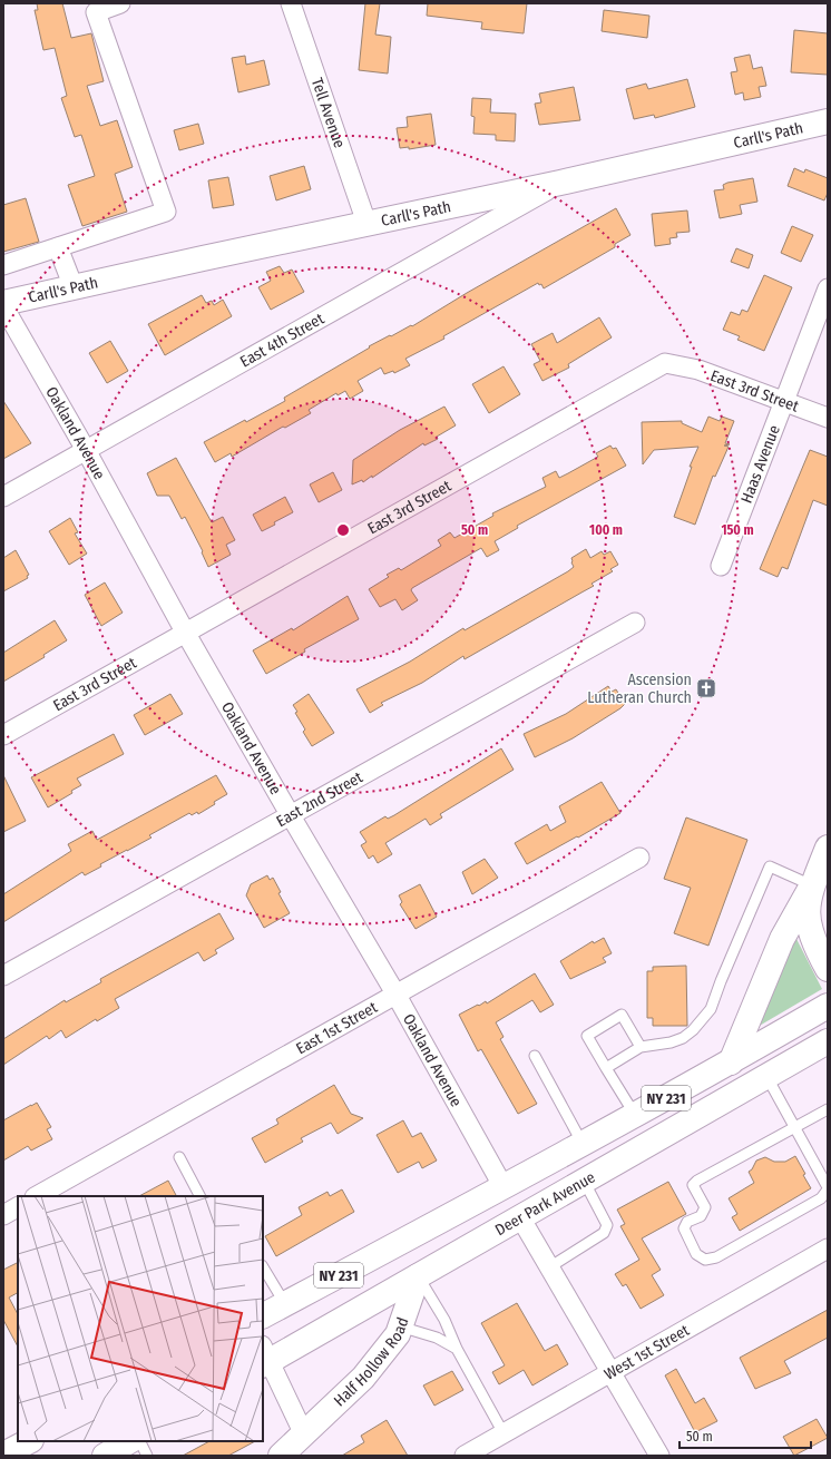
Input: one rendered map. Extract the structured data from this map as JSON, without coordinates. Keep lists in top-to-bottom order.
{
  "streets": {
    "main road": [
      "Carll's Path",
      "NY 231",
      "Deer Park Avenue",
      "Half Hollow Road"
    ],
    "street": [
      "Tell Avenue",
      "East 4th Street",
      "East 3rd Street",
      "Oakland Avenue",
      "Haas Avenue",
      "East 2nd Street",
      "East 1st Street",
      "West 1st Street"
    ]
  },
  "crossings": [
    ["Tell Avenue", "Carll's Path"],
    ["Carll's Path", "East 4th Street"],
    ["Carll's Path", "Oakland Avenue"],
    ["East 4th Street", "Oakland Avenue"],
    ["East 3rd Street", "Oakland Avenue"],
    ["East 3rd Street", "Haas Avenue"],
    ["Oakland Avenue", "East 2nd Street"],
    ["Oakland Avenue", "East 1st Street"],
    ["Oakland Avenue", "Deer Park Avenue"],
    ["Deer Park Avenue", "Half Hollow Road"]
  ],
  "places": {
    "church": ["Ascension Lutheran Church"]
  },
  "scale_bar": "50 m",
  "rings": ["50 m", "100 m", "150 m"]
}
